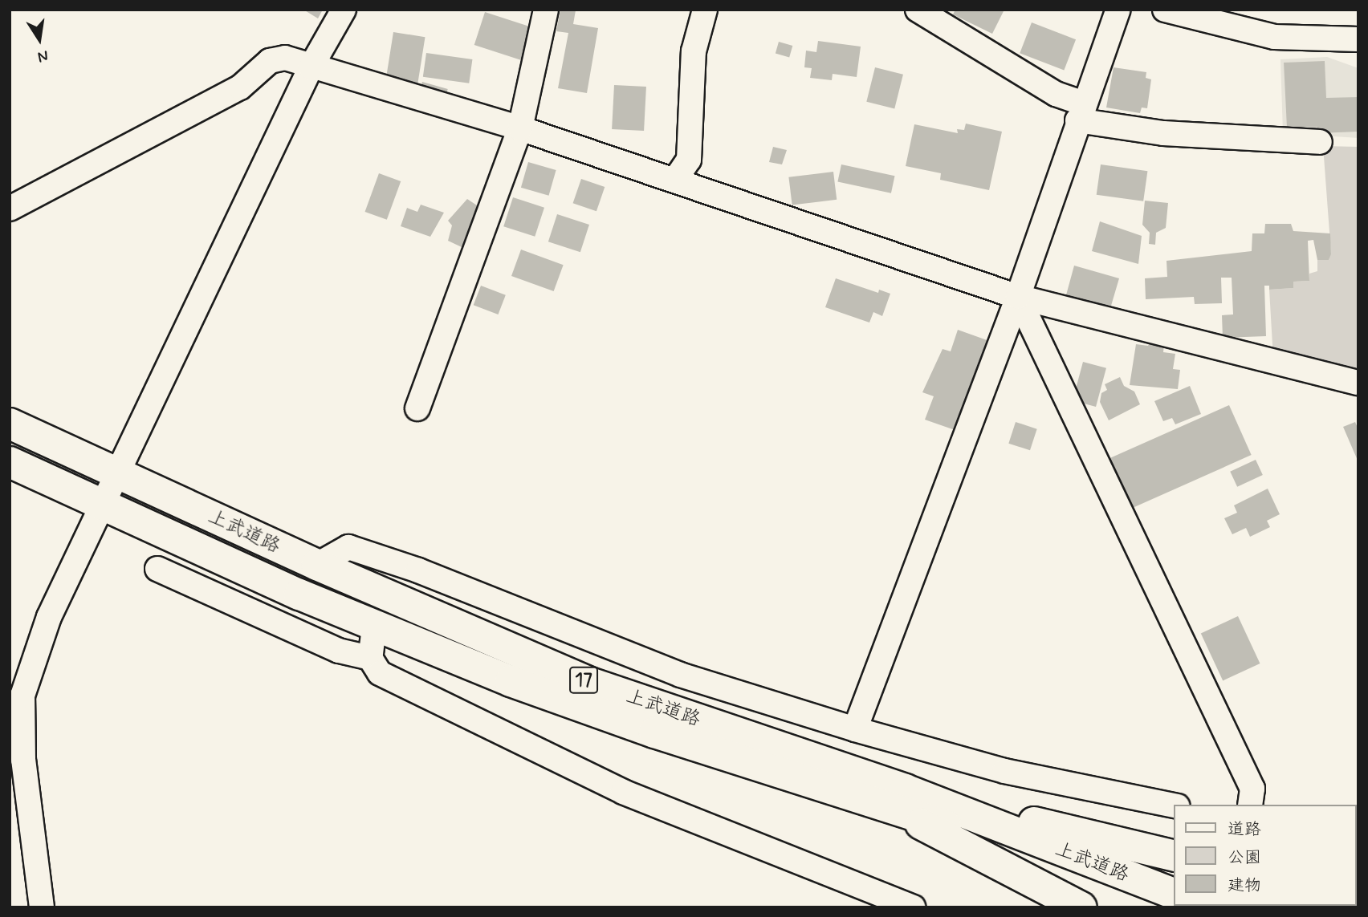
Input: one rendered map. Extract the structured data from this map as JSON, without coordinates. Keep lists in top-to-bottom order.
{
  "streets": {
    "highway": ["上武道路", "17"]
  },
  "legend": ["道路", "公園", "建物"],
  "north": "bottom"
}
